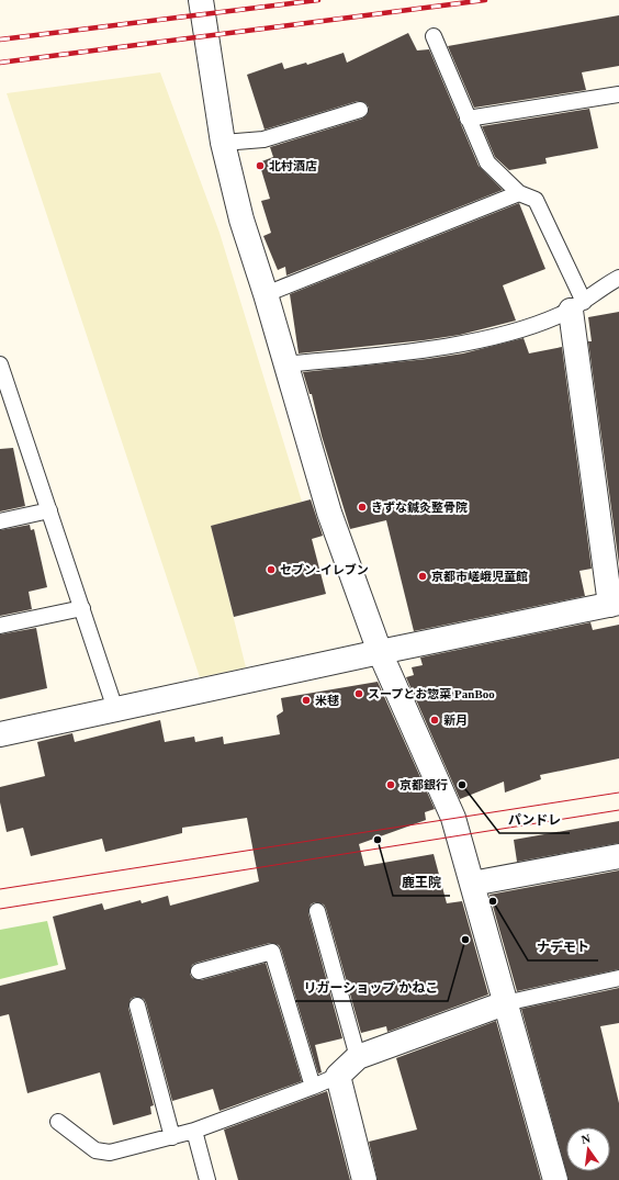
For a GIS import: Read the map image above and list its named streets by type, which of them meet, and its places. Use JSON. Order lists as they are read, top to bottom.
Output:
{
  "places": [
    "北村酒店",
    "きずな鍼灸整骨院",
    "セブン-イレブン",
    "京都市嵯峨児童館",
    "スープとお惣菜 PanBoo",
    "米毬",
    "新月",
    "京都銀行",
    "パンドレ",
    "鹿王院",
    "ナデモト",
    "リガーショップ かねこ"
  ],
  "north": "top"
}
